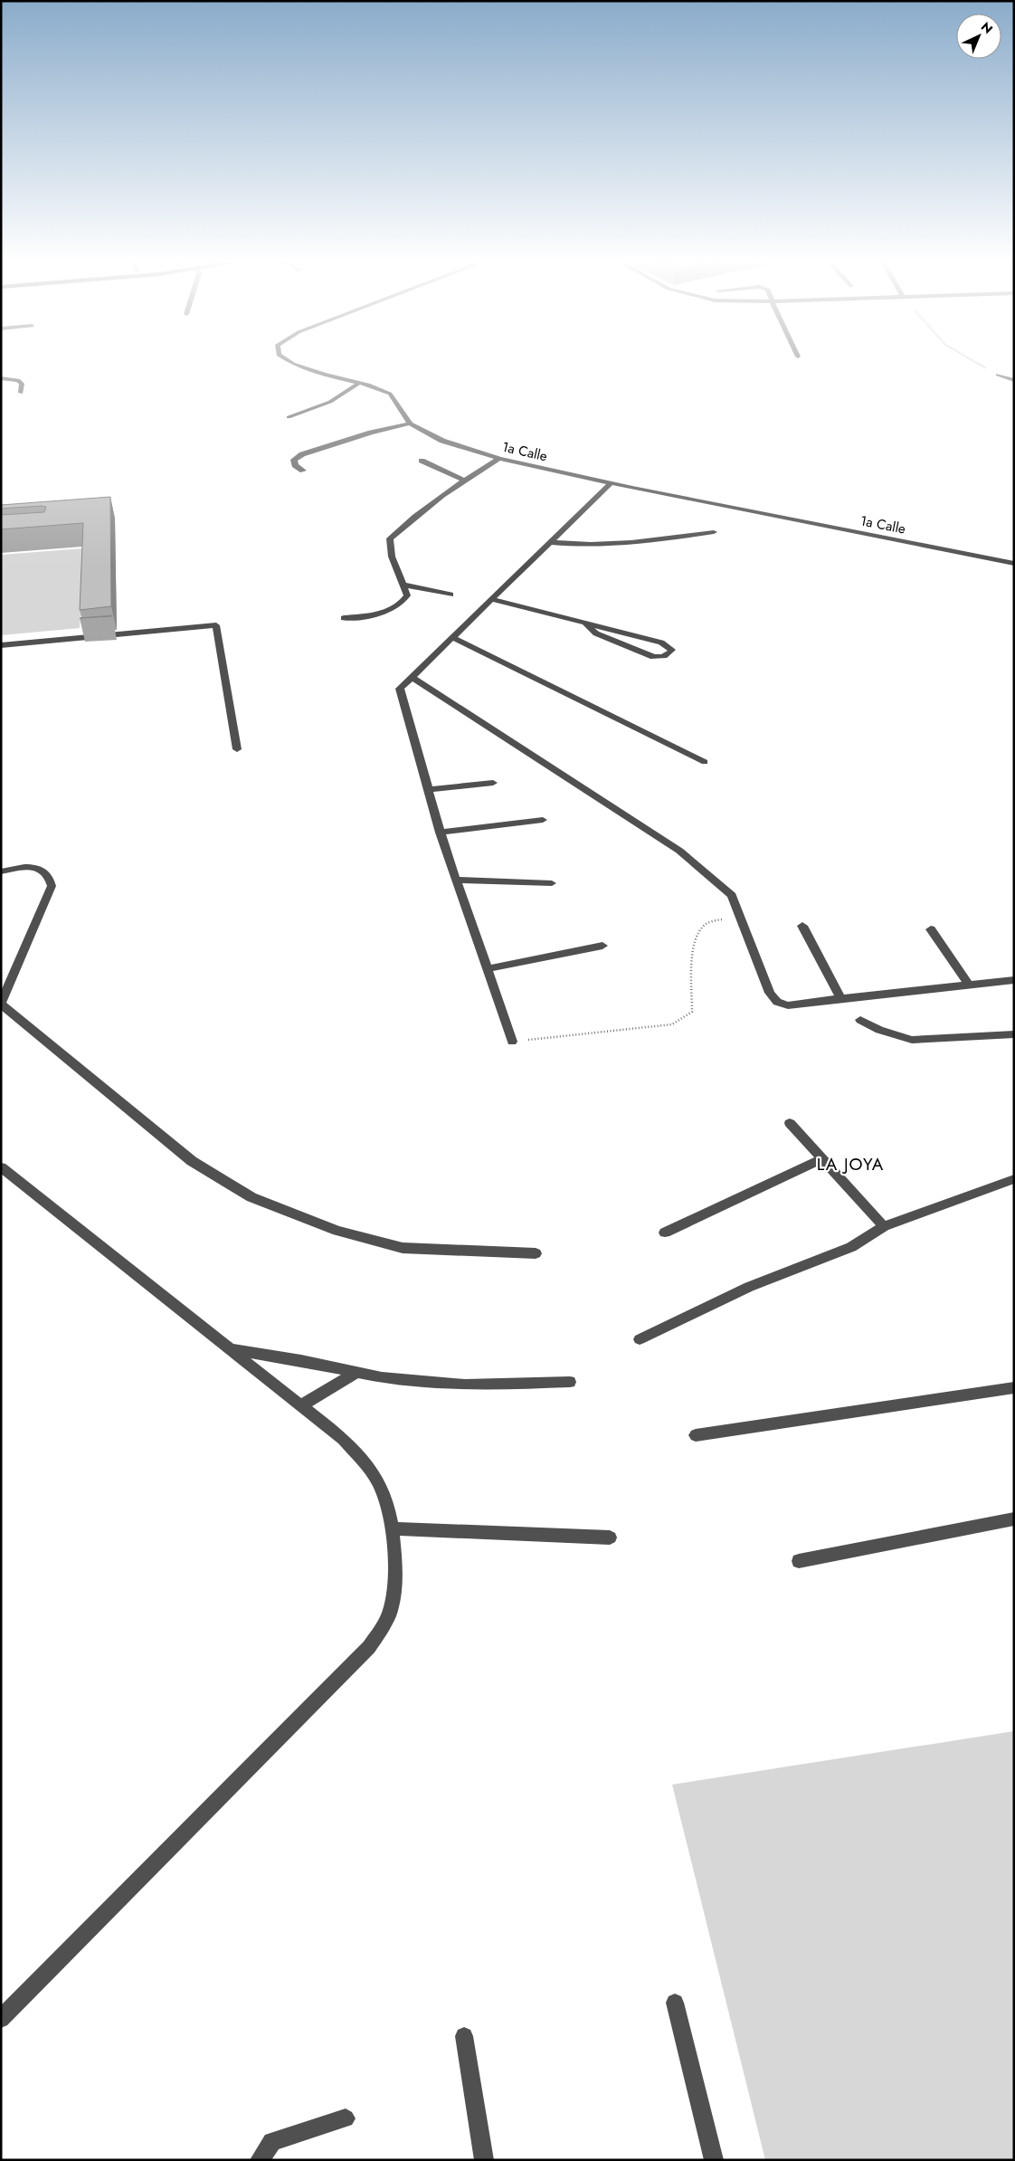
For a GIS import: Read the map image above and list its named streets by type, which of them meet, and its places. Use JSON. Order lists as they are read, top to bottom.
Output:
{
  "streets": {
    "street": ["1a Calle"]
  },
  "districts": ["LA JOYA"],
  "north": "top right"
}
